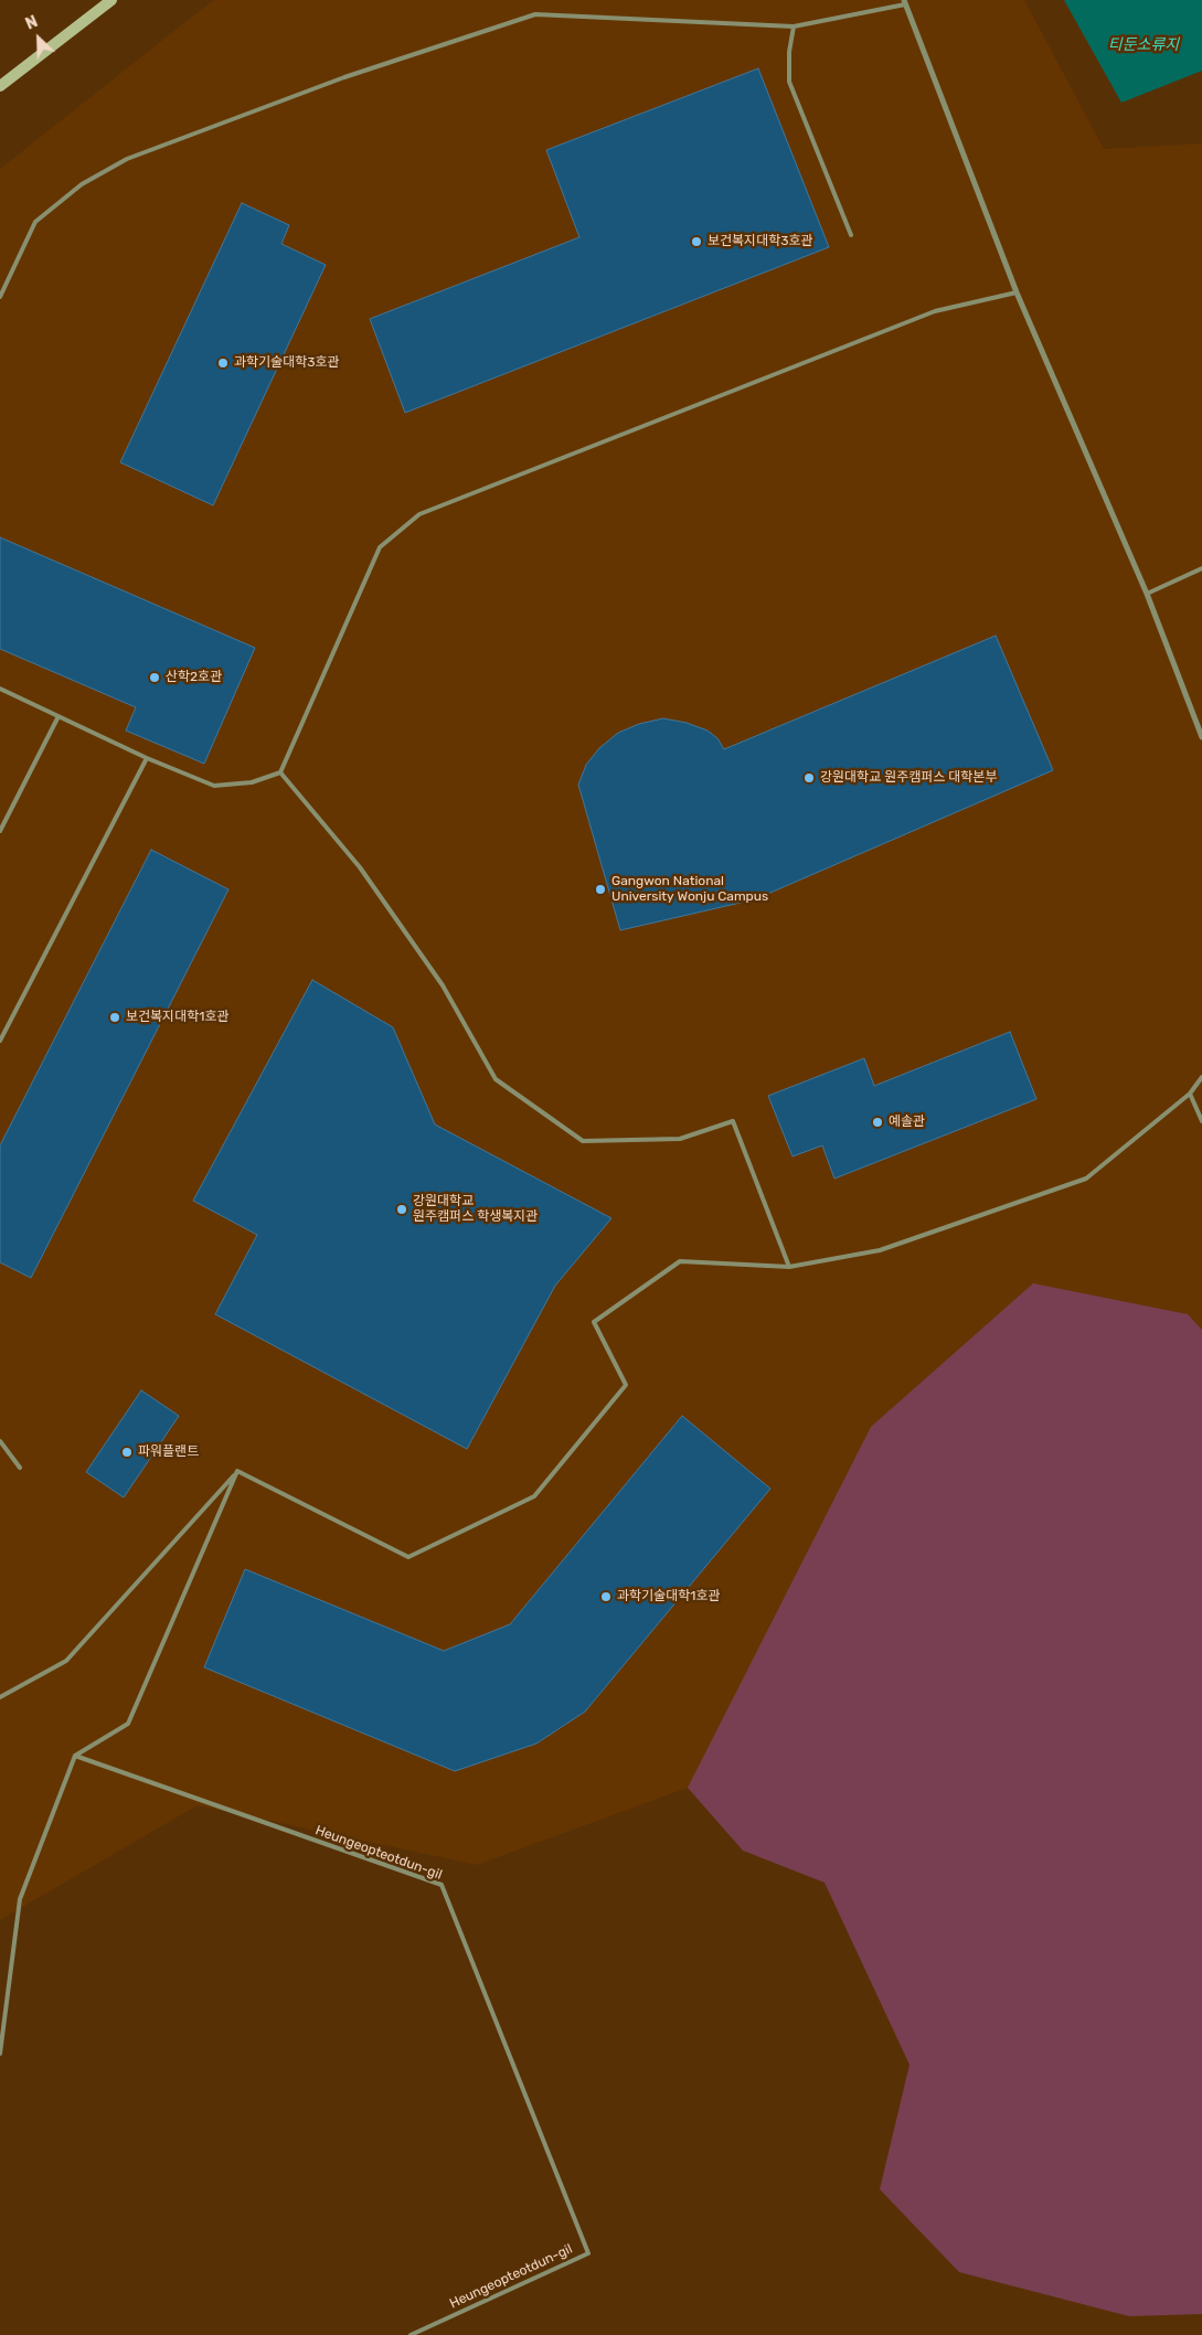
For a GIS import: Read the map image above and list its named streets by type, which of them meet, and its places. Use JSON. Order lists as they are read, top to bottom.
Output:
{
  "streets": {
    "lane": ["Heungeopteotdun-gil"]
  },
  "water": ["티둔소류지"],
  "places": [
    "보건복지대학3호관",
    "과학기술대학3호관",
    "산학2호관",
    "강원대학교 원주캠퍼스 대학본부",
    "Gangwon National University Wonju Campus",
    "보건복지대학1호관",
    "예솔관",
    "강원대학교 원주캠퍼스 학생복지관",
    "파워플랜트",
    "과학기술대학1호관"
  ],
  "north": "top left"
}
